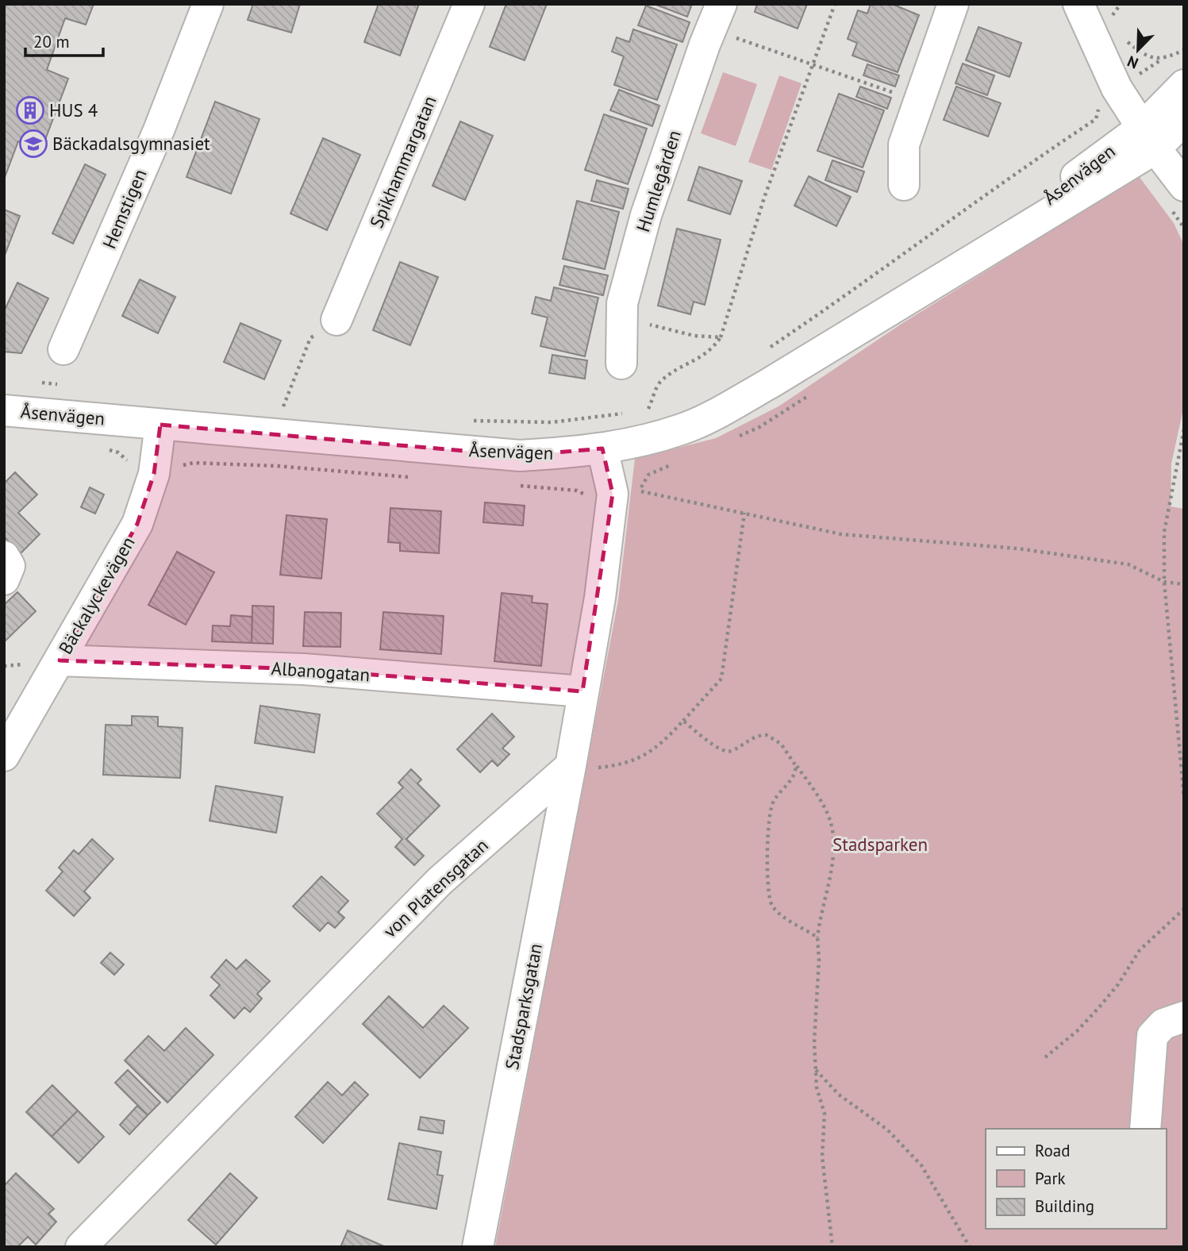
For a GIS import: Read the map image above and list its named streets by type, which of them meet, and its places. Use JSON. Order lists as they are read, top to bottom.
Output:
{
  "streets": {
    "street": [
      "Spikhammargatan",
      "Åsenvägen",
      "Humlegården",
      "Hemstigen",
      "Bäckalyckevägen",
      "Albanogatan",
      "von Platensgatan",
      "Stadsparksgatan"
    ]
  },
  "crossings": [
    ["Åsenvägen", "Bäckalyckevägen"],
    ["Bäckalyckevägen", "Albanogatan"],
    ["von Platensgatan", "Stadsparksgatan"]
  ],
  "parks": ["Stadsparken"],
  "places": {
    "building": ["HUS 4"],
    "school or university": ["Bäckadalsgymnasiet"]
  },
  "legend": ["Road", "Park", "Building"],
  "scale_bar": "20 m",
  "north": "bottom left"
}
